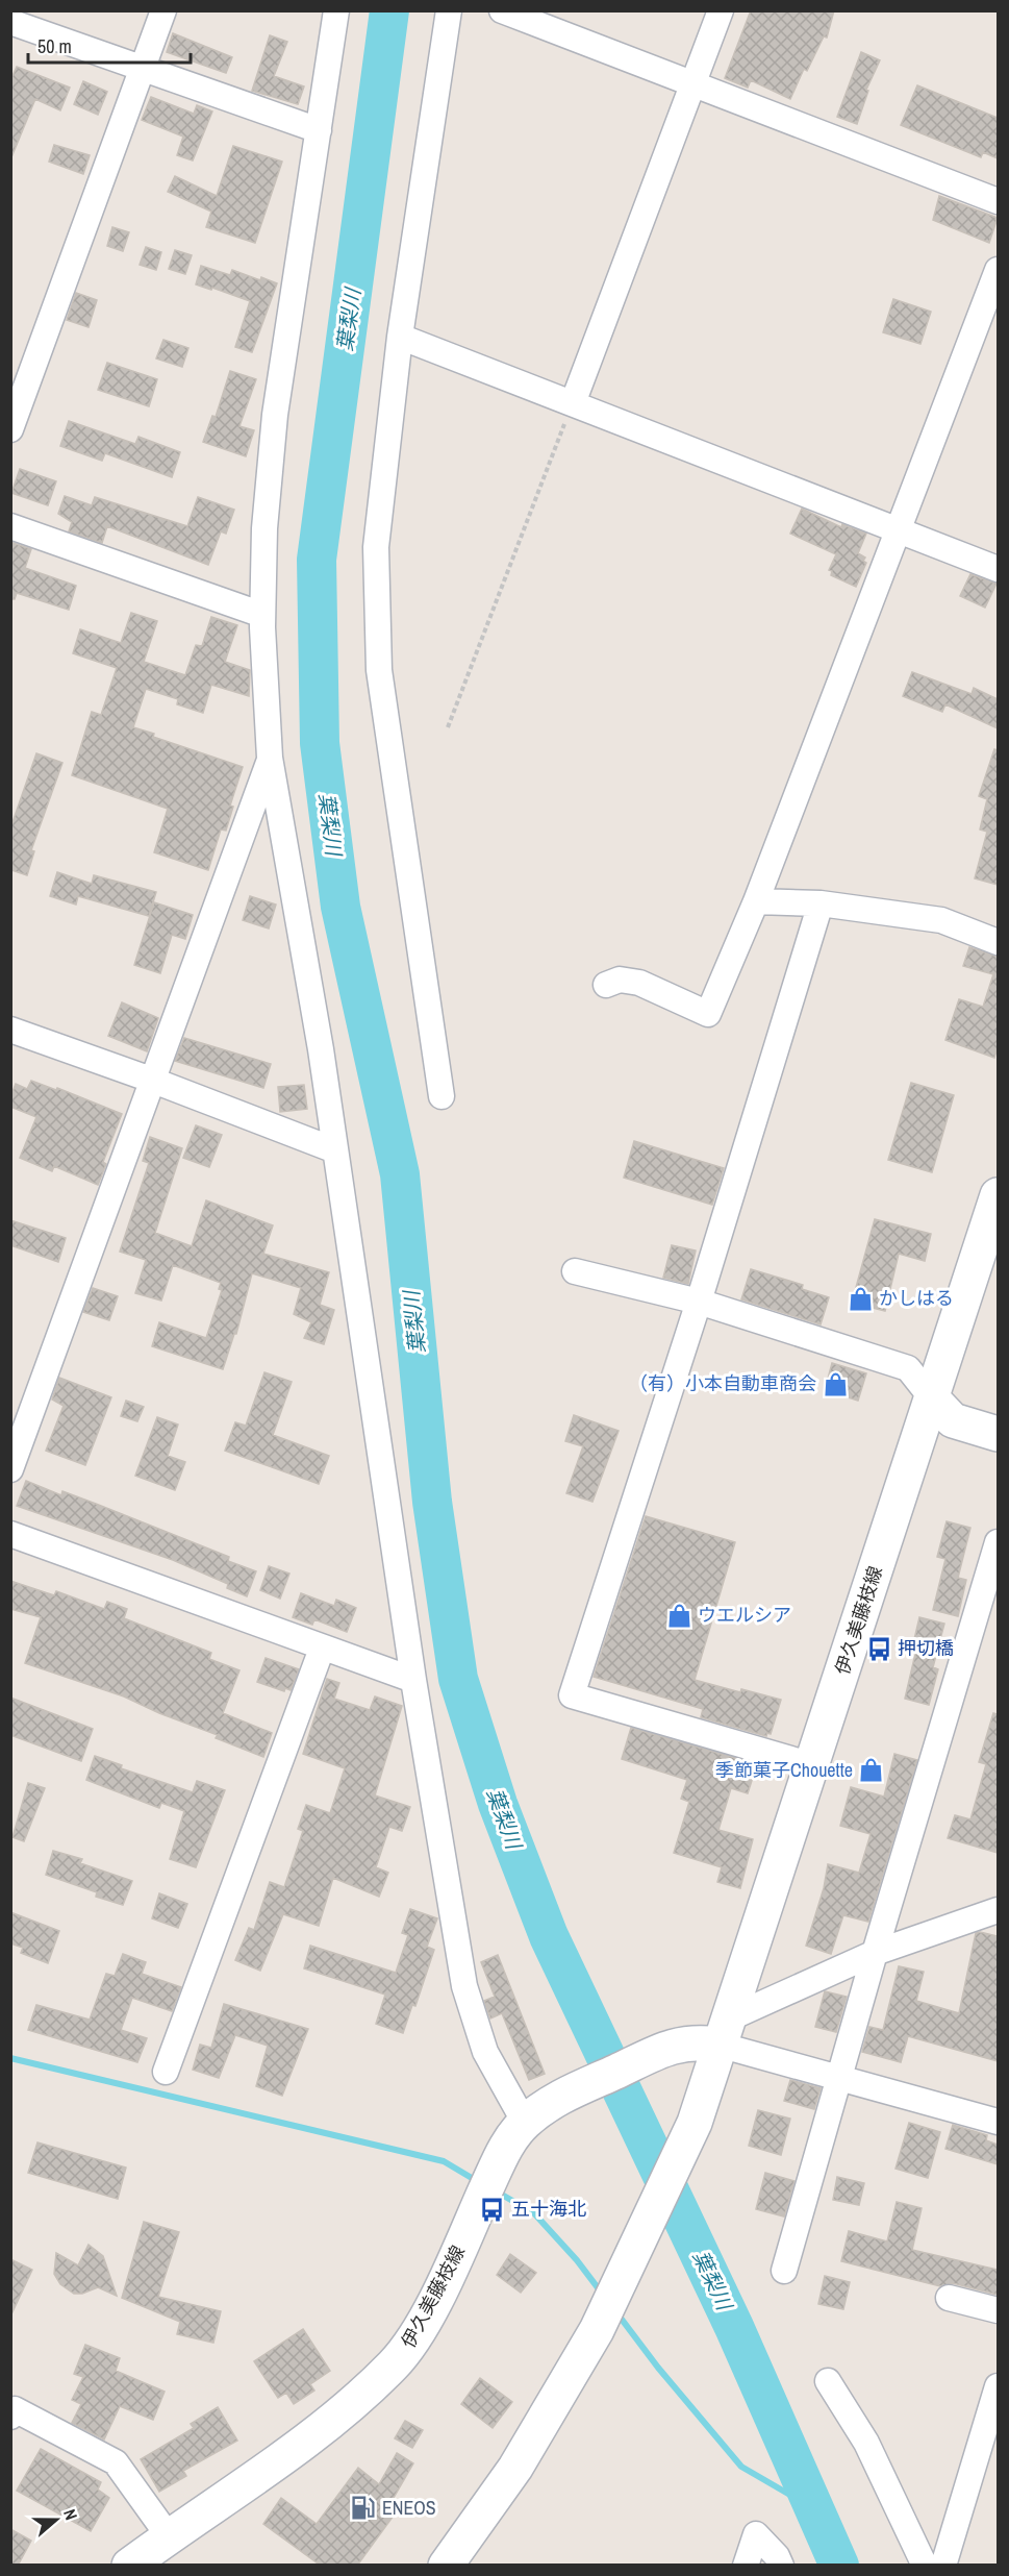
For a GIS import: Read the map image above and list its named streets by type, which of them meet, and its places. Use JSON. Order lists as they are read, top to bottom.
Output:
{
  "streets": {
    "main road": ["伊久美藤枝線"]
  },
  "water": ["葉梨川"],
  "places": {
    "shop": [
      "かしはる",
      "（有）小本自動車商会",
      "ウエルシア",
      "季節菓子Chouette"
    ],
    "bus stop": ["押切橋", "五十海北"],
    "fuel station": ["ENEOS"]
  },
  "scale_bar": "50 m",
  "north": "right"
}
